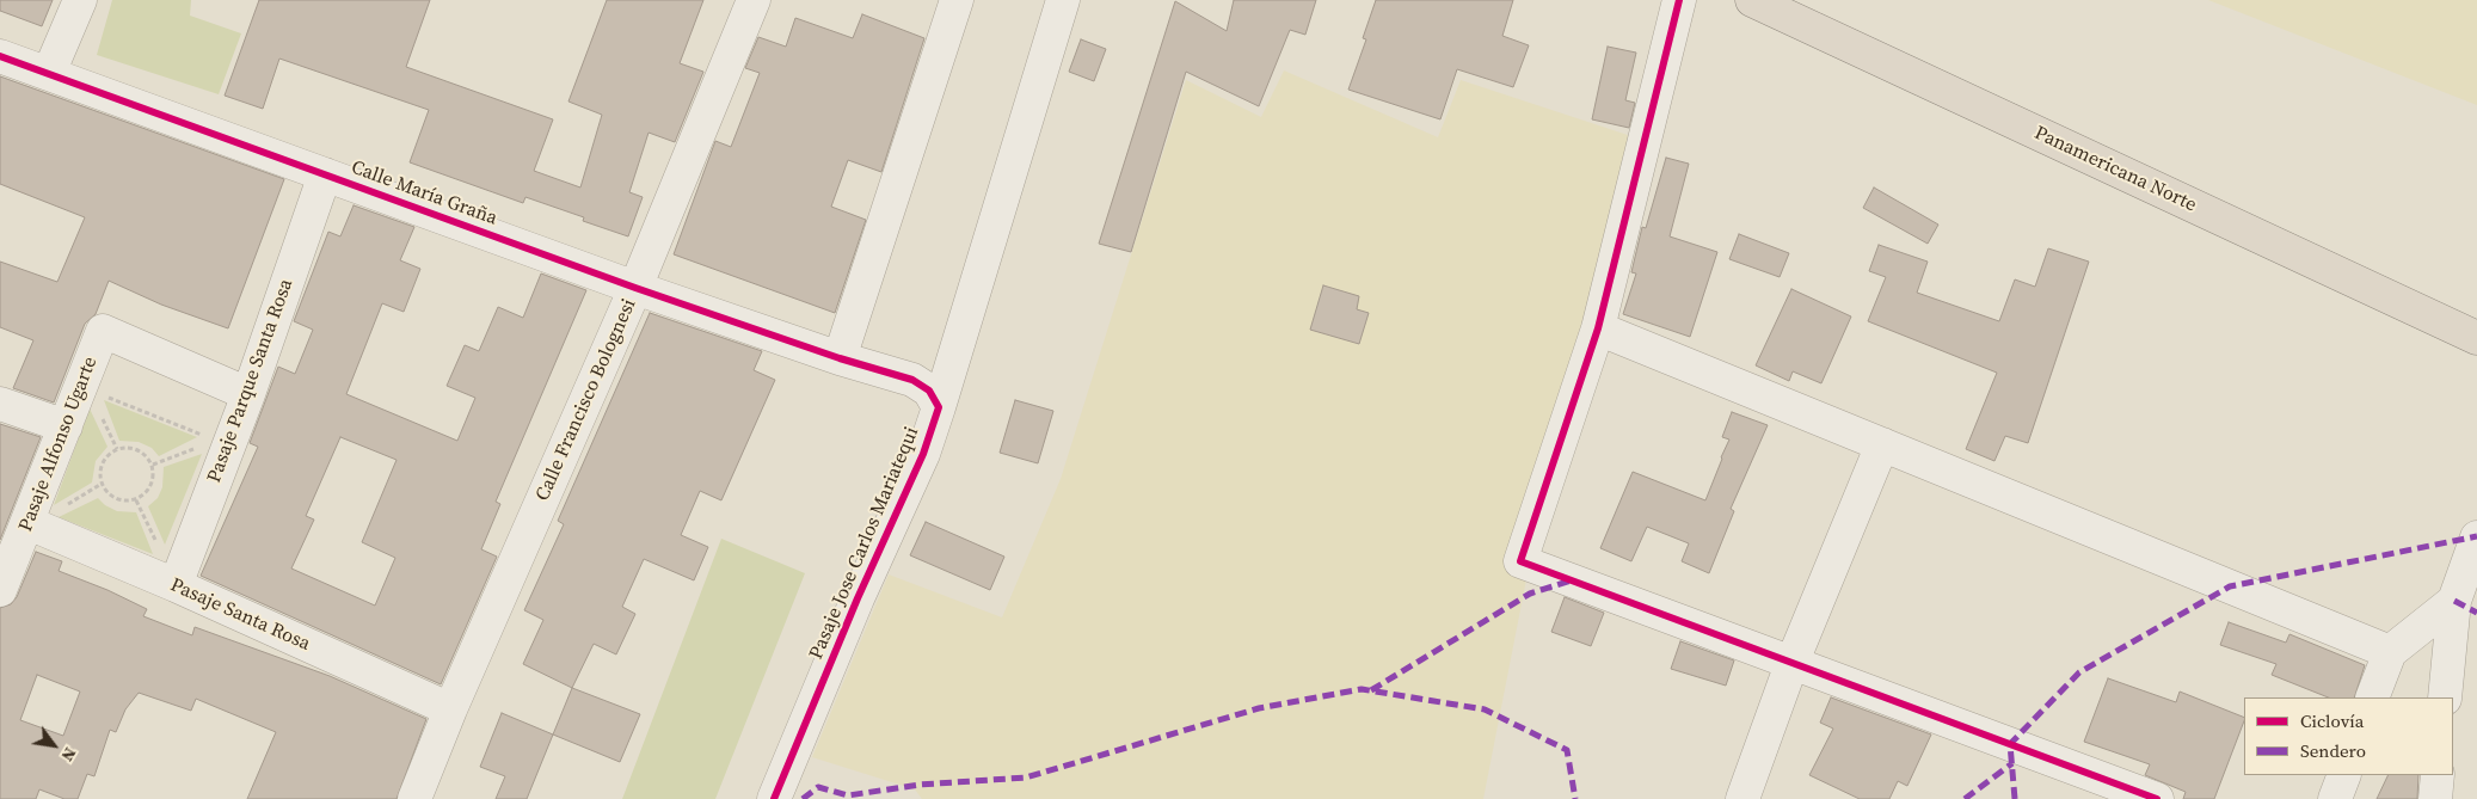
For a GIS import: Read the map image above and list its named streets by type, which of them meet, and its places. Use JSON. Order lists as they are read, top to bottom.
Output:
{
  "streets": {
    "highway": ["Panamericana Norte"],
    "street": [
      "Calle María Graña",
      "Pasaje Parque Santa Rosa",
      "Calle Francisco Bolognesi",
      "Pasaje Alfonso Ugarte",
      "Pasaje Jose Carlos Mariatequi",
      "Pasaje Santa Rosa"
    ]
  },
  "crossings": [
    ["Calle María Graña", "Pasaje Parque Santa Rosa"],
    ["Calle María Graña", "Calle Francisco Bolognesi"],
    ["Calle María Graña", "Pasaje Jose Carlos Mariatequi"],
    ["Pasaje Parque Santa Rosa", "Pasaje Alfonso Ugarte"],
    ["Pasaje Parque Santa Rosa", "Pasaje Santa Rosa"],
    ["Calle Francisco Bolognesi", "Pasaje Santa Rosa"],
    ["Pasaje Alfonso Ugarte", "Pasaje Santa Rosa"]
  ],
  "legend": ["Ciclovía", "Sendero"],
  "north": "bottom right"
}
